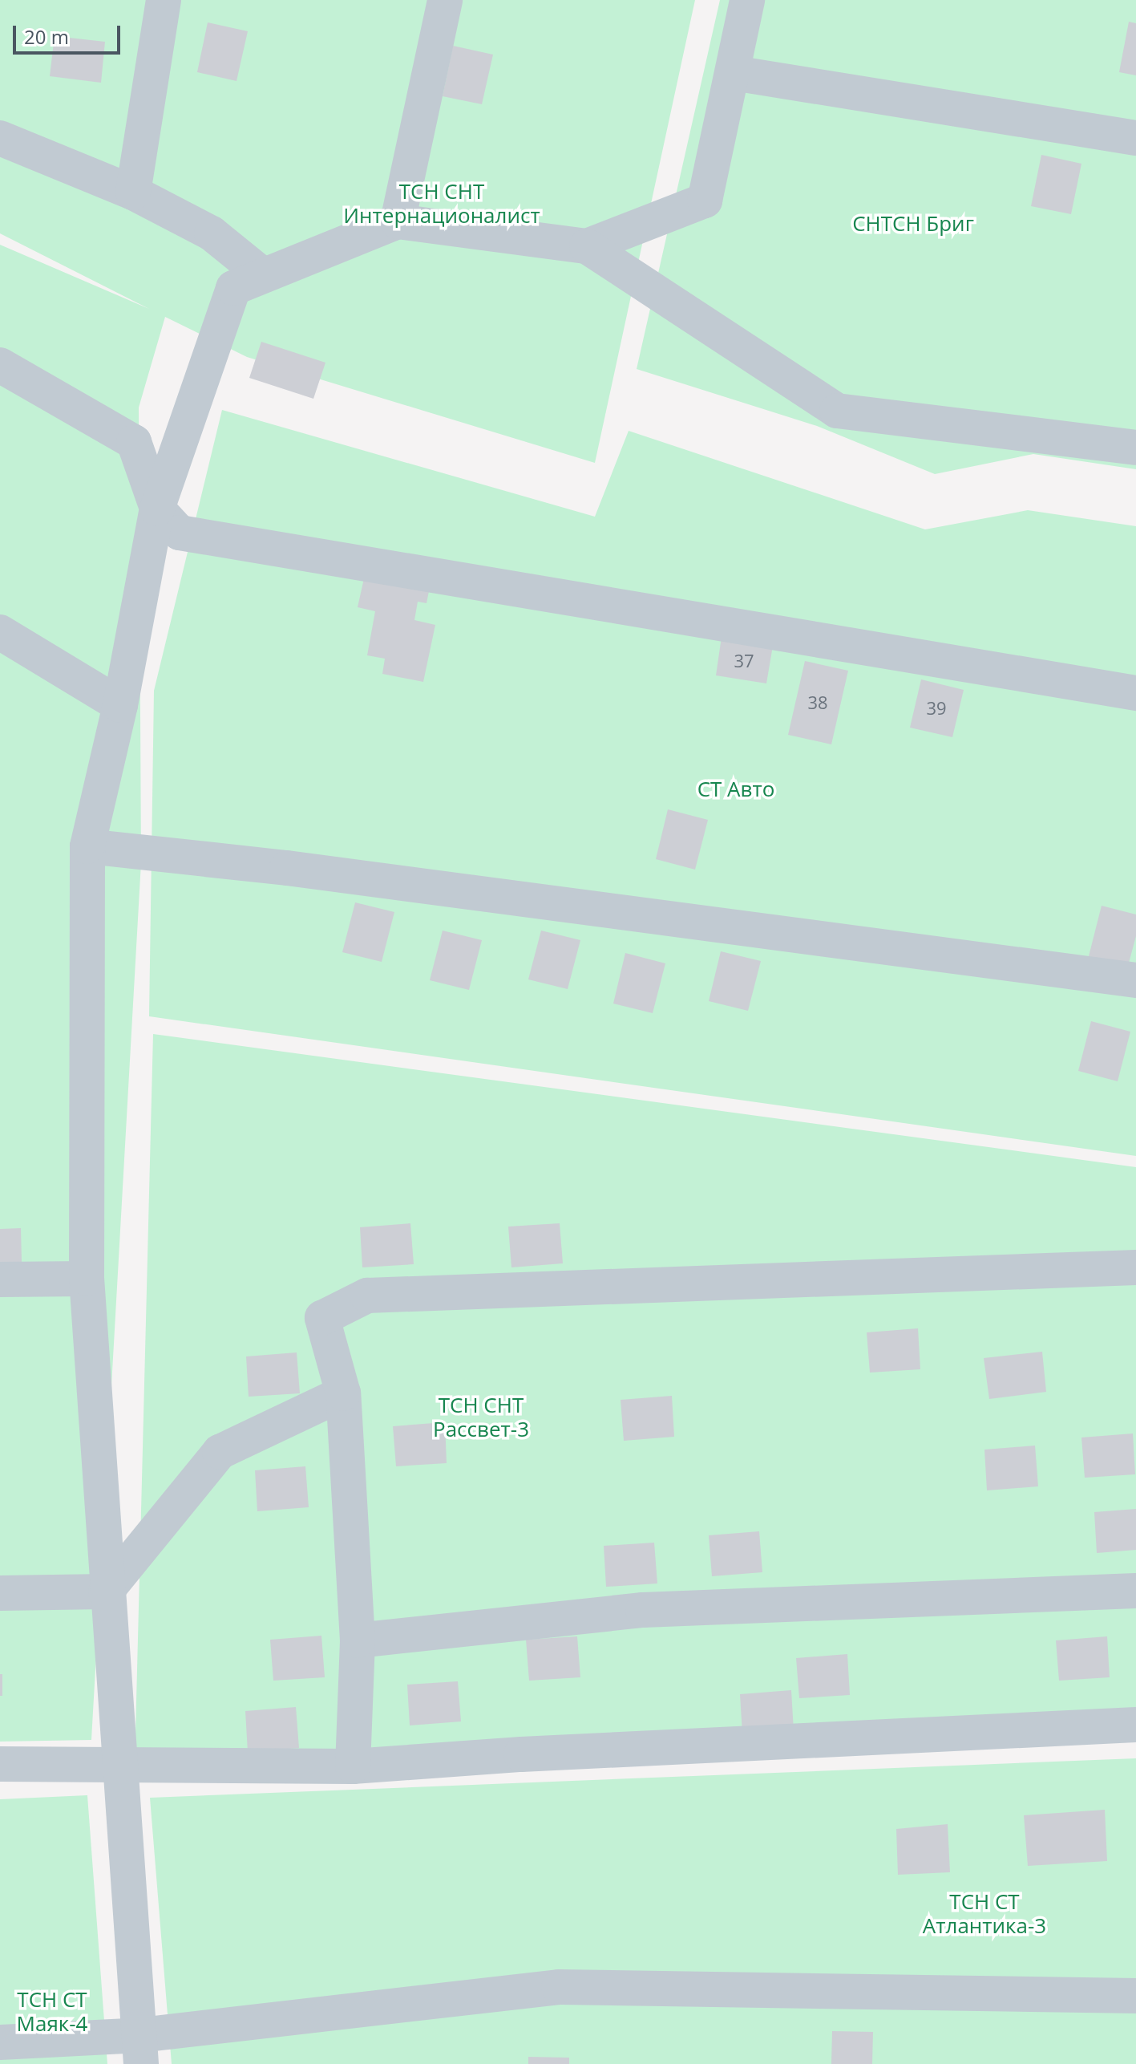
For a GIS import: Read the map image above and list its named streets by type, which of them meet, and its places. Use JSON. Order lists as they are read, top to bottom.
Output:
{
  "parks": [
    "ТСН СНТ Интернационалист",
    "СНТСН Бриг",
    "СТ Авто",
    "ТСН СНТ Рассвет-3",
    "ТСН СТ Атлантика-3",
    "ТСН СТ Маяк-4"
  ],
  "house_numbers": ["37", "38", "39"],
  "scale_bar": "20 m"
}
